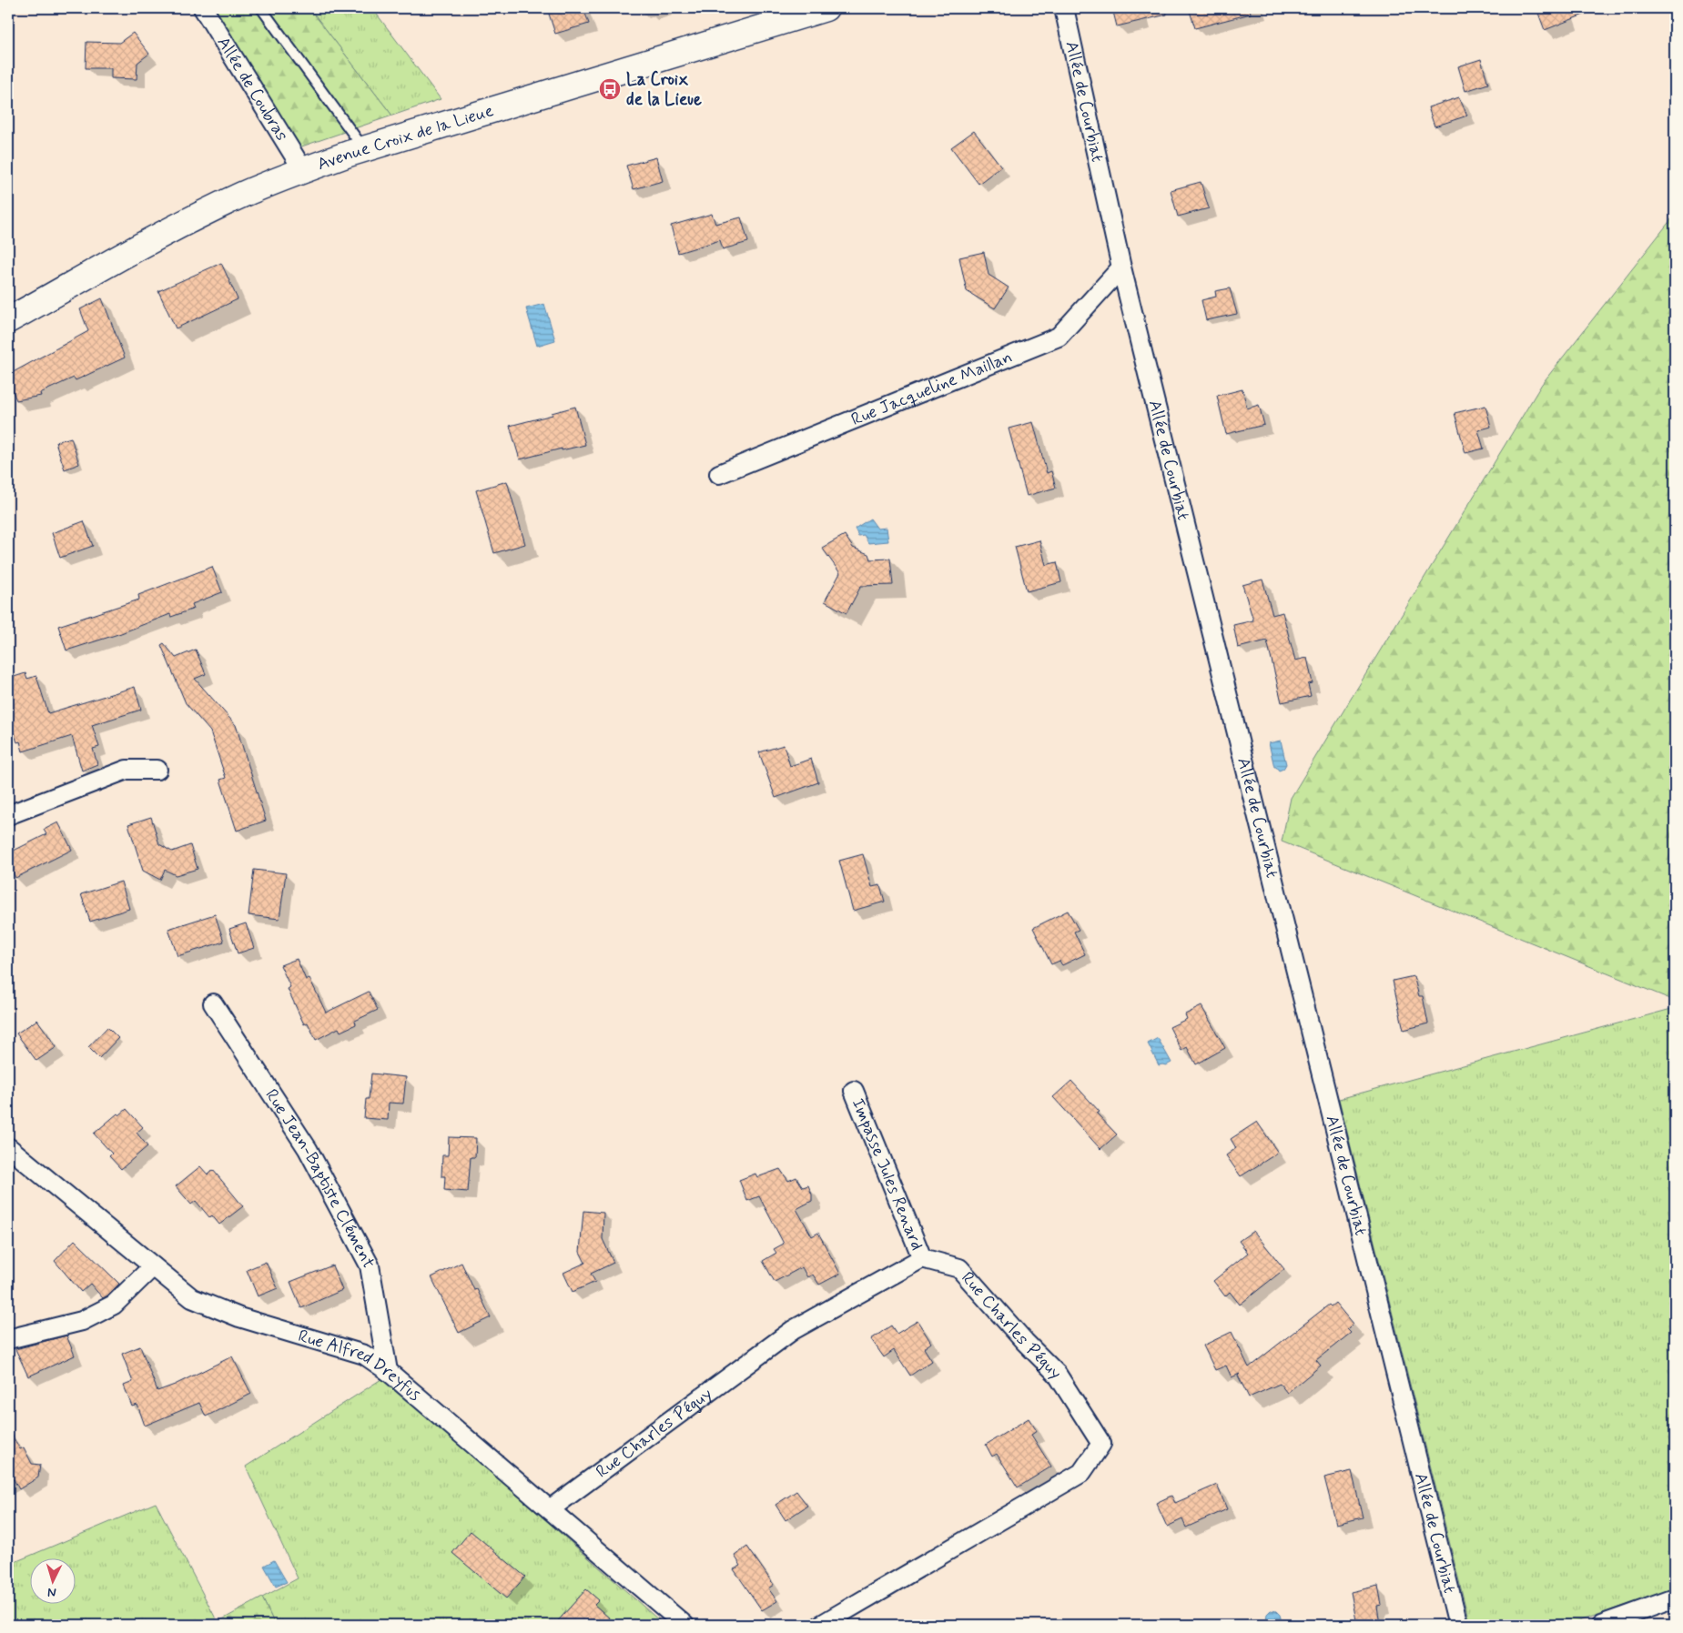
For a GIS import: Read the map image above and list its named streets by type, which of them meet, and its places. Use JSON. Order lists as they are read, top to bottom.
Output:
{
  "streets": {
    "main road": ["Avenue Croix de la Lieue"],
    "street": [
      "Allée de Coubras",
      "Allée de Courbiat",
      "Rue Jacqueline Maillan",
      "Impasse Jules Renard",
      "Rue Jean-Baptiste Clément",
      "Rue Charles Péguy",
      "Rue Alfred Dreyfus"
    ]
  },
  "crossings": [
    ["Allée de Coubras", "Avenue Croix de la Lieue"],
    ["Allée de Courbiat", "Rue Jacqueline Maillan"],
    ["Impasse Jules Renard", "Rue Charles Péguy"],
    ["Rue Jean-Baptiste Clément", "Rue Alfred Dreyfus"],
    ["Rue Charles Péguy", "Rue Alfred Dreyfus"]
  ],
  "places": {
    "bus stop": ["La Croix de la Lieue"]
  },
  "north": "bottom"
}
